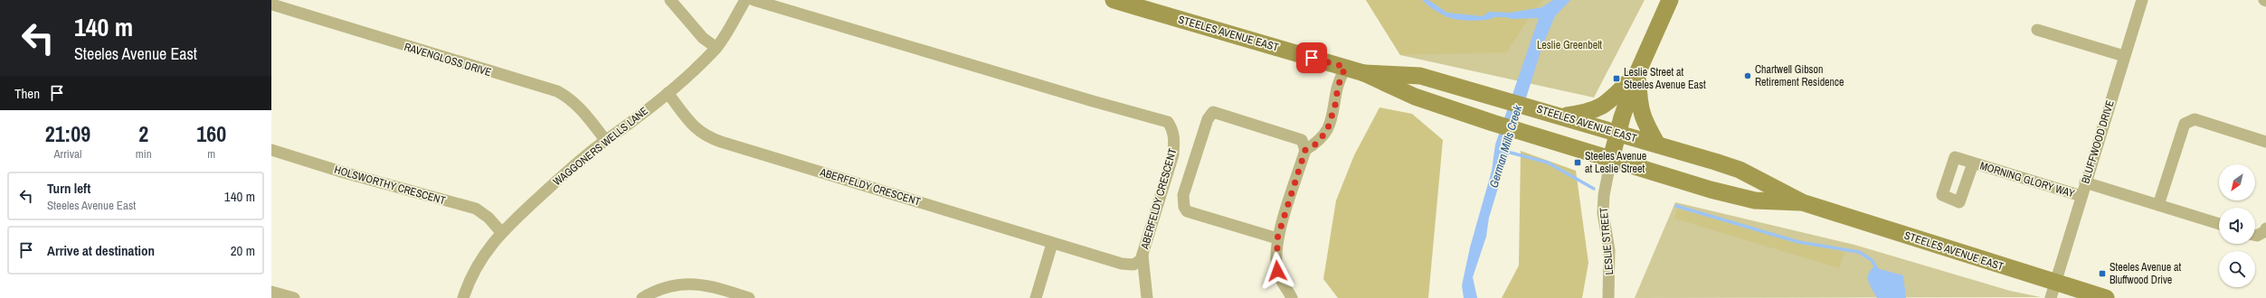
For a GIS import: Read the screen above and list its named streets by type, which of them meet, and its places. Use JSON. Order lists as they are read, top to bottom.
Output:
{
  "streets": {
    "main road": ["STEELES AVENUE EAST", "LESLIE STREET"],
    "street": [
      "RAVENGLOSS DRIVE",
      "BLUFFWOOD DRIVE",
      "WAGGONERS WELLS LANE",
      "MORNING GLORY WAY",
      "HOLSWORTHY CRESCENT",
      "ABERFELDY CRESCENT"
    ]
  },
  "crossings": [
    ["STEELES AVENUE EAST", "BLUFFWOOD DRIVE"],
    ["STEELES AVENUE EAST", "LESLIE STREET"],
    ["RAVENGLOSS DRIVE", "WAGGONERS WELLS LANE"],
    ["BLUFFWOOD DRIVE", "MORNING GLORY WAY"],
    ["WAGGONERS WELLS LANE", "HOLSWORTHY CRESCENT"],
    ["WAGGONERS WELLS LANE", "ABERFELDY CRESCENT"]
  ],
  "water": ["German Mills Creek"],
  "parks": ["Leslie Greenbelt"],
  "places": {
    "other": ["Chartwell Gibson Retirement Residence"],
    "transit": ["Leslie Street at Steeles Avenue East", "Steeles Avenue at Leslie Street", "Steeles Avenue at Bluffwood Drive"]
  },
  "north": "bottom left",
  "page": {
    "turn": ["140 m", "Steeles Avenue East"],
    "then": "Then",
    "eta": [
      "21:09",
      "Arrival",
      "2",
      "min",
      "160",
      "m"
    ],
    "list": [
      {
        "name": "Turn left",
        "note": "Steeles Avenue East",
        "value": "140 m"
      },
      {
        "name": "Arrive at destination",
        "value": "20 m"
      }
    ]
  }
}
